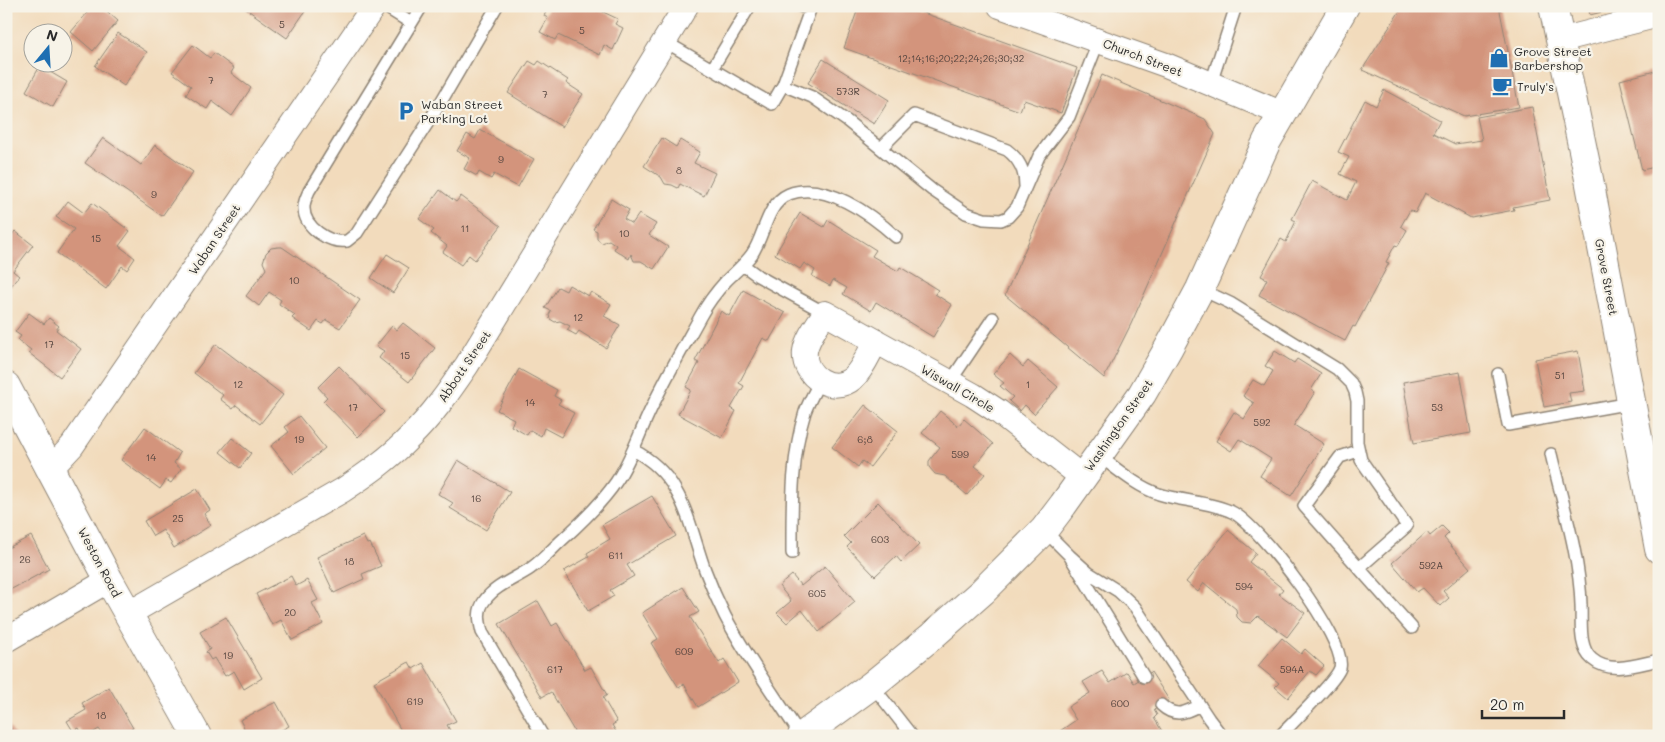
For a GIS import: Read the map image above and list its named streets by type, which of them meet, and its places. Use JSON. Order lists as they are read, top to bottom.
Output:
{
  "streets": {
    "main road": ["Grove Street", "Washington Street", "Weston Road"],
    "street": [
      "Church Street",
      "Waban Street",
      "Abbott Street",
      "Wiswall Circle"
    ]
  },
  "crossings": [
    ["Church Street", "Washington Street"],
    ["Waban Street", "Weston Road"],
    ["Abbott Street", "Weston Road"],
    ["Wiswall Circle", "Washington Street"]
  ],
  "places": {
    "shop": ["Grove Street Barbershop"],
    "cafe": ["Truly's"],
    "parking": ["Waban Street Parking Lot"]
  },
  "house_numbers": [
    "5",
    "5",
    "12;14;16;20;22;24;26;30;32",
    "7",
    "573R",
    "7",
    "9",
    "8",
    "9",
    "11",
    "10",
    "15",
    "10",
    "12",
    "17",
    "15",
    "51",
    "12",
    "1",
    "14",
    "17",
    "53",
    "592",
    "19",
    "6;8",
    "599",
    "14",
    "16",
    "25",
    "603",
    "611",
    "26",
    "18",
    "592A",
    "594",
    "605",
    "20",
    "609",
    "19",
    "617",
    "594A",
    "619",
    "600",
    "18"
  ],
  "scale_bar": "20 m",
  "north": "top"
}
